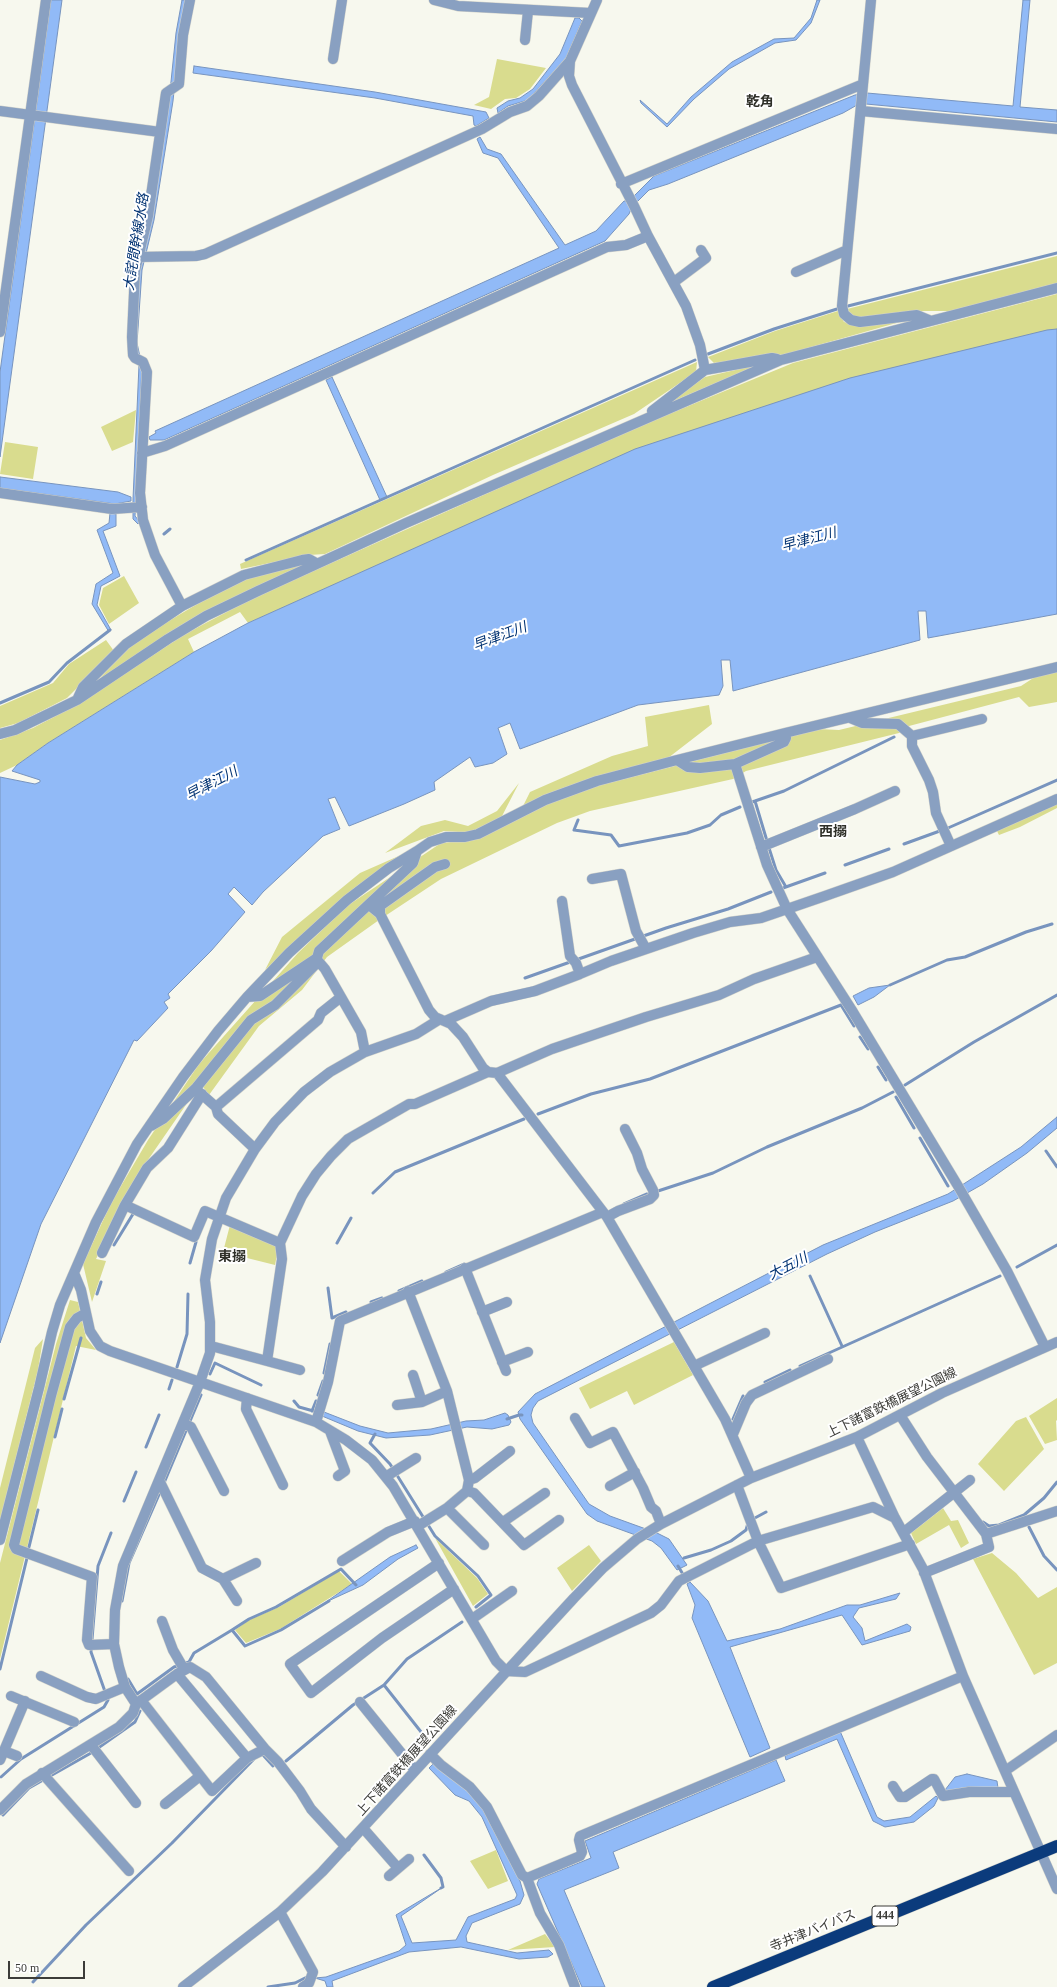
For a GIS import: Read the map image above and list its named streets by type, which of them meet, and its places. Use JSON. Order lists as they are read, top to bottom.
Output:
{
  "streets": {
    "highway": ["444", "寺井津バイパス"],
    "street": ["上下諸富鉄橋展望公園線"]
  },
  "districts": ["乾角", "西搦", "東搦"],
  "water": ["大詫間幹線水路", "早津江川", "大五川"],
  "scale_bar": "50 m"
}
